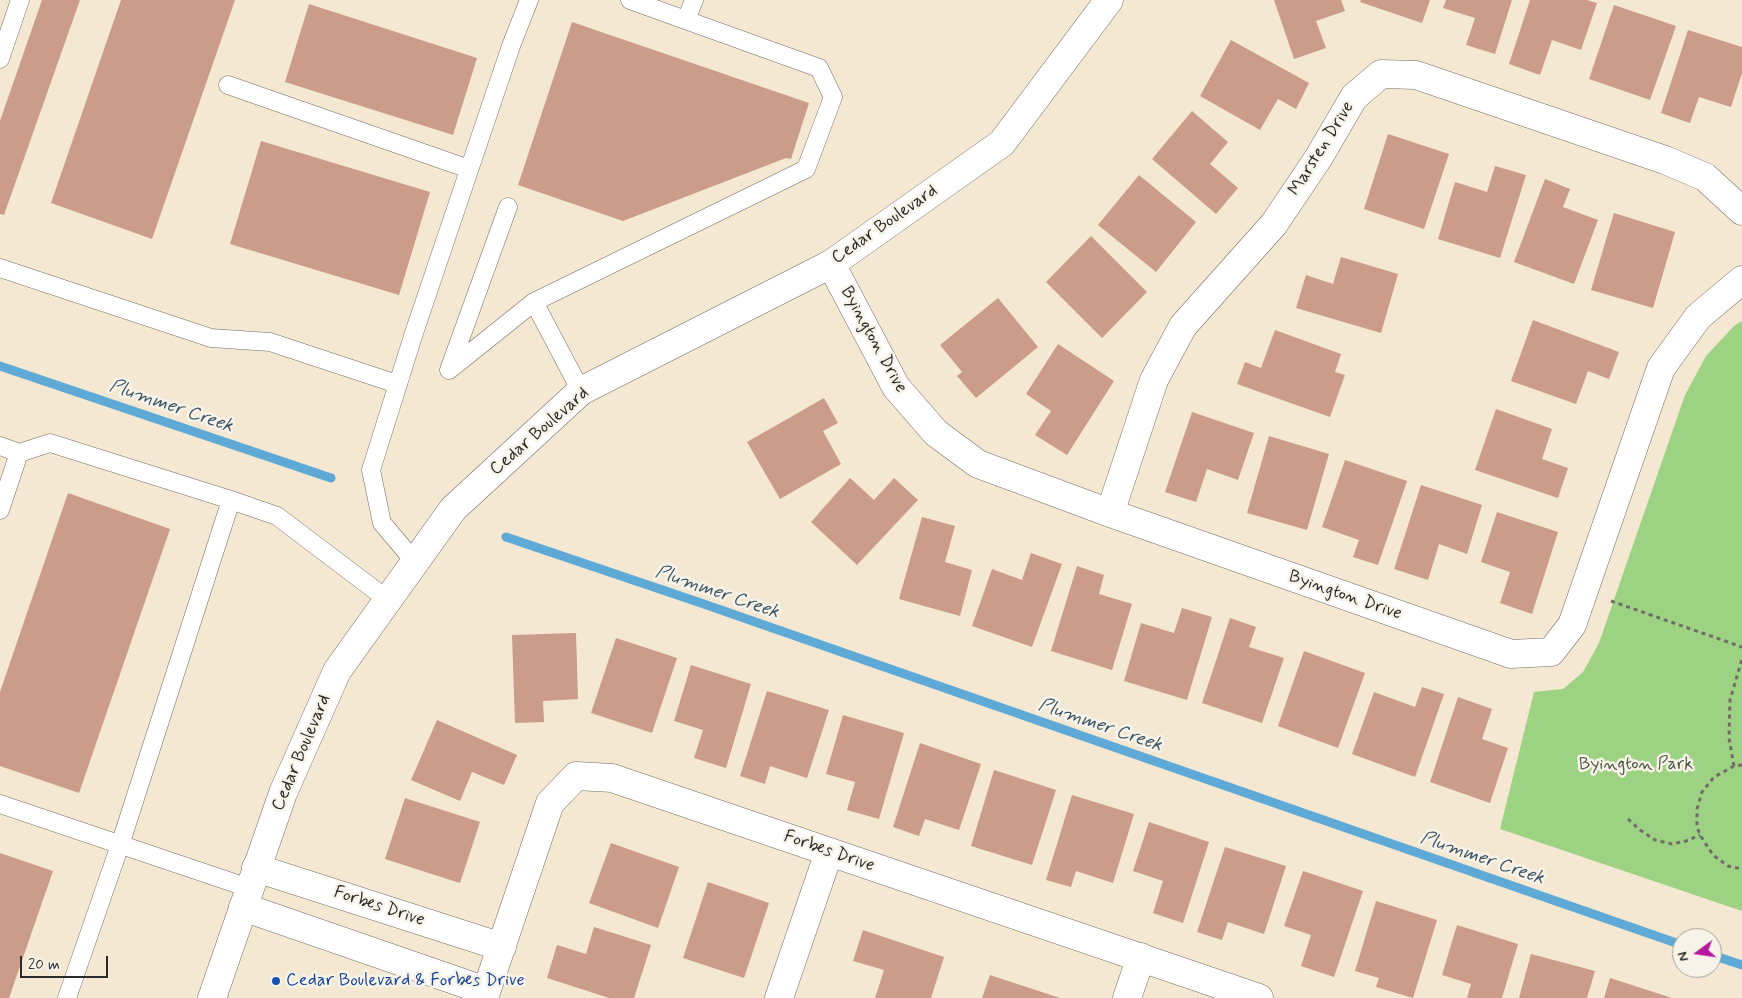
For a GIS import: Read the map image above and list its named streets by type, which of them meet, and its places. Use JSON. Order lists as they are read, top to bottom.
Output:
{
  "streets": {
    "street": [
      "Marsten Drive",
      "Cedar Boulevard",
      "Byington Drive",
      "Forbes Drive"
    ]
  },
  "crossings": [
    ["Marsten Drive", "Byington Drive"],
    ["Cedar Boulevard", "Byington Drive"],
    ["Cedar Boulevard", "Forbes Drive"]
  ],
  "water": ["Plummer Creek"],
  "parks": ["Byington Park"],
  "places": ["Cedar Boulevard & Forbes Drive"],
  "scale_bar": "20 m",
  "north": "left"
}
